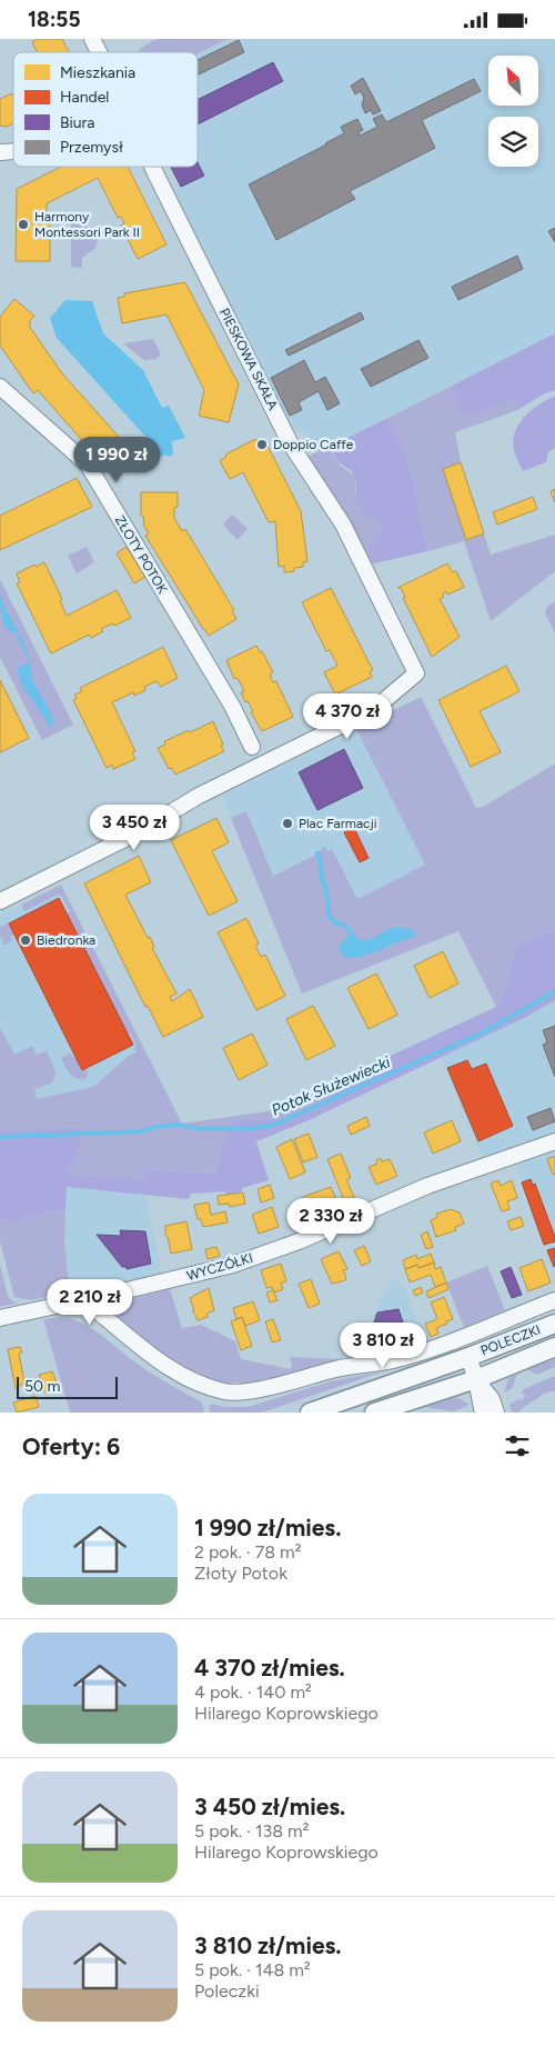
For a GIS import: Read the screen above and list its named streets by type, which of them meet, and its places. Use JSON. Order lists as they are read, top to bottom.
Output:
{
  "streets": {
    "main road": ["POLECZKI"],
    "street": ["PIESKOWA SKAŁA", "ZŁOTY POTOK", "WYCZÓŁKI"]
  },
  "crossings": [
    ["WYCZÓŁKI", "POLECZKI"]
  ],
  "water": ["Potok Służewiecki"],
  "places": [
    "Harmony Montessori Park II",
    "Doppio Caffe",
    "Plac Farmacji",
    "Biedronka"
  ],
  "legend": [
    "Mieszkania",
    "Handel",
    "Biura",
    "Przemysł"
  ],
  "scale_bar": "50 m",
  "north": "top left",
  "page": {
    "status": "18:55",
    "price": [
      "1 990 zł",
      "4 370 zł",
      "3 450 zł",
      "2 330 zł",
      "2 210 zł",
      "3 810 zł"
    ],
    "scale": "50 m",
    "heading": "Oferty: 6",
    "list": [
      {
        "name": "1 990 zł/mies.",
        "note": "2 pok. · 78 m² · Złoty Potok"
      },
      {
        "name": "4 370 zł/mies.",
        "note": "4 pok. · 140 m² · Hilarego Koprowskiego"
      },
      {
        "name": "3 450 zł/mies.",
        "note": "5 pok. · 138 m² · Hilarego Koprowskiego"
      },
      {
        "name": "3 810 zł/mies.",
        "note": "5 pok. · 148 m² · Poleczki"
      }
    ]
  }
}
